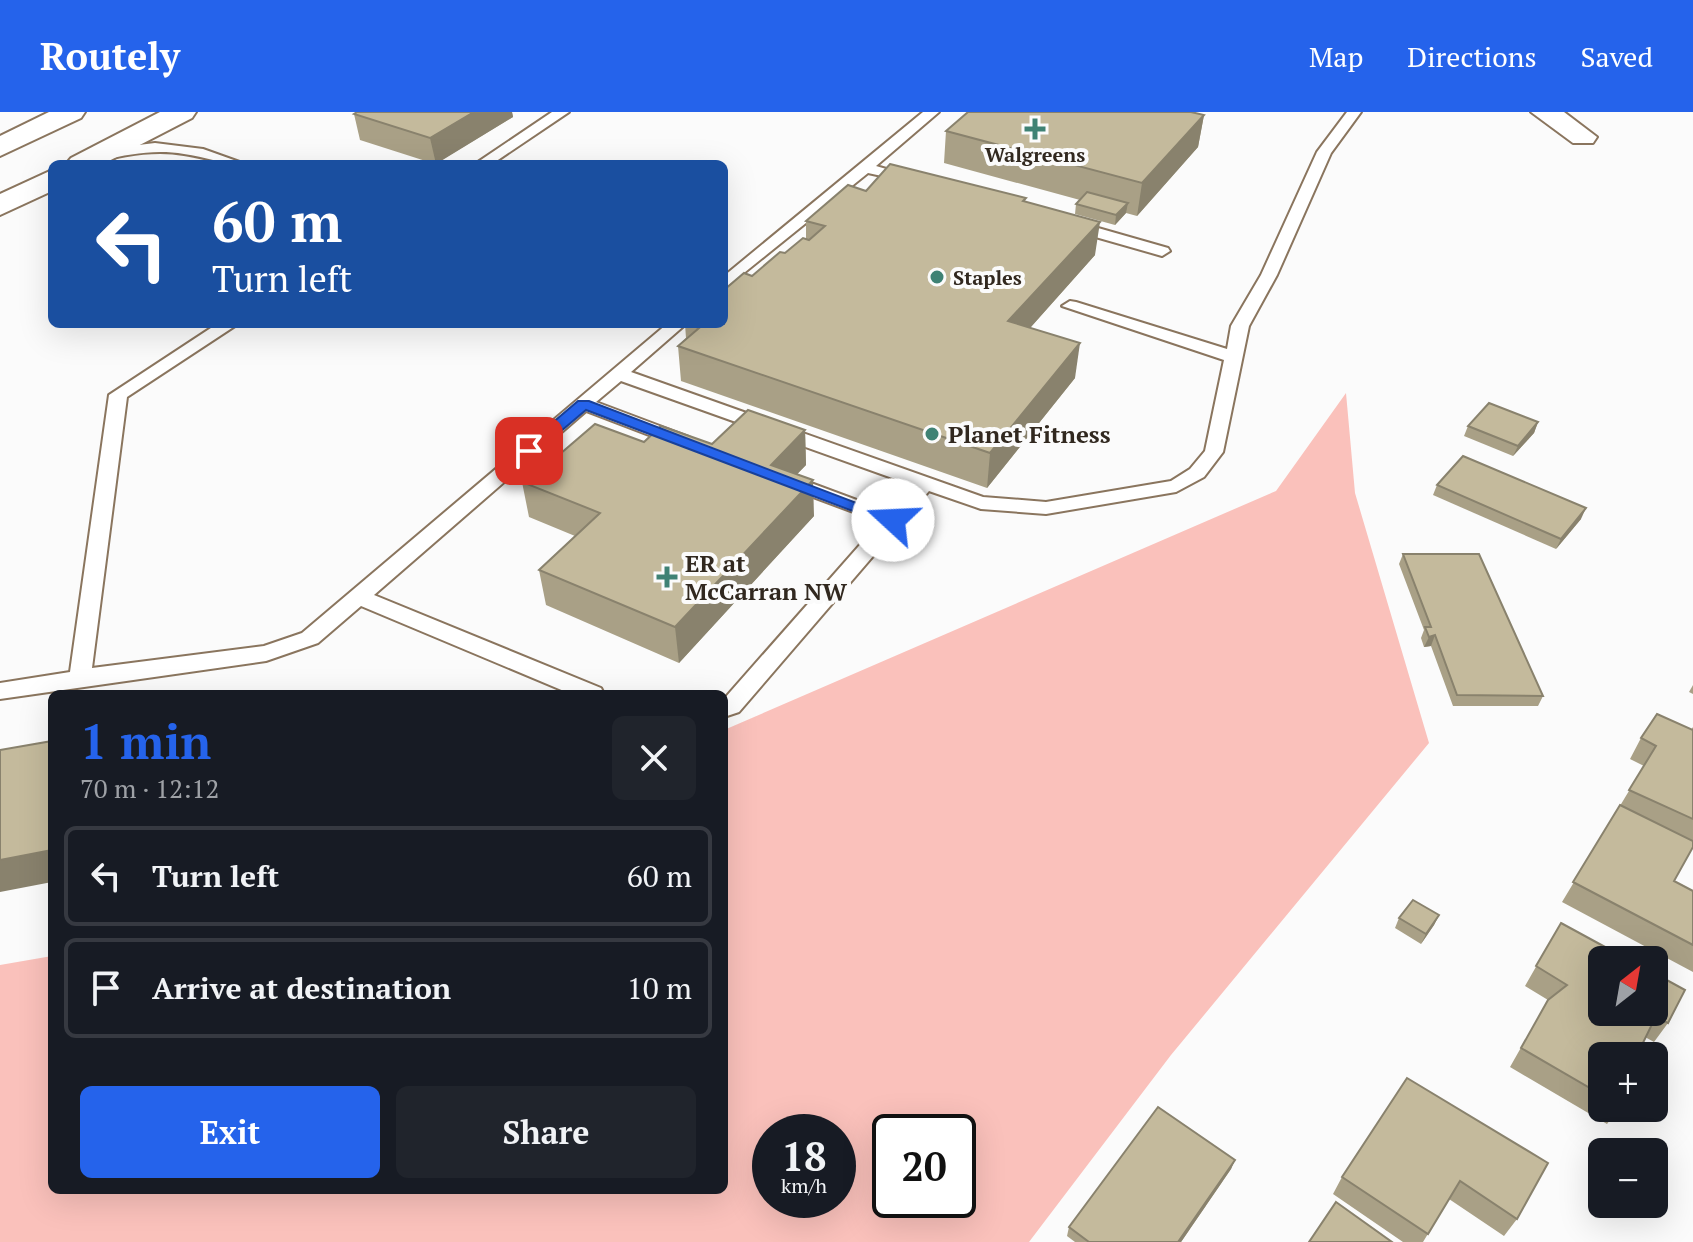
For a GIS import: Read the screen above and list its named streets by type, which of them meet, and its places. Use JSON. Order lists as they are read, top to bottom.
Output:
{
  "places": {
    "health": ["Walgreens", "ER at McCarran NW"],
    "other": ["Staples", "Planet Fitness"]
  },
  "north": "top right",
  "page": {
    "header": "Routely",
    "nav": ["Map", "Directions", "Saved"],
    "turn": ["60 m", "Turn left"],
    "heading": ["1 min", "70 m · 12:12"],
    "list": [
      {
        "name": "Turn left",
        "value": "60 m"
      },
      {
        "name": "Arrive at destination",
        "value": "10 m"
      }
    ],
    "map_buttons": ["+", "−"],
    "buttons": ["Exit", "Share"],
    "speed": "18 km/h",
    "limit": "20"
  }
}
